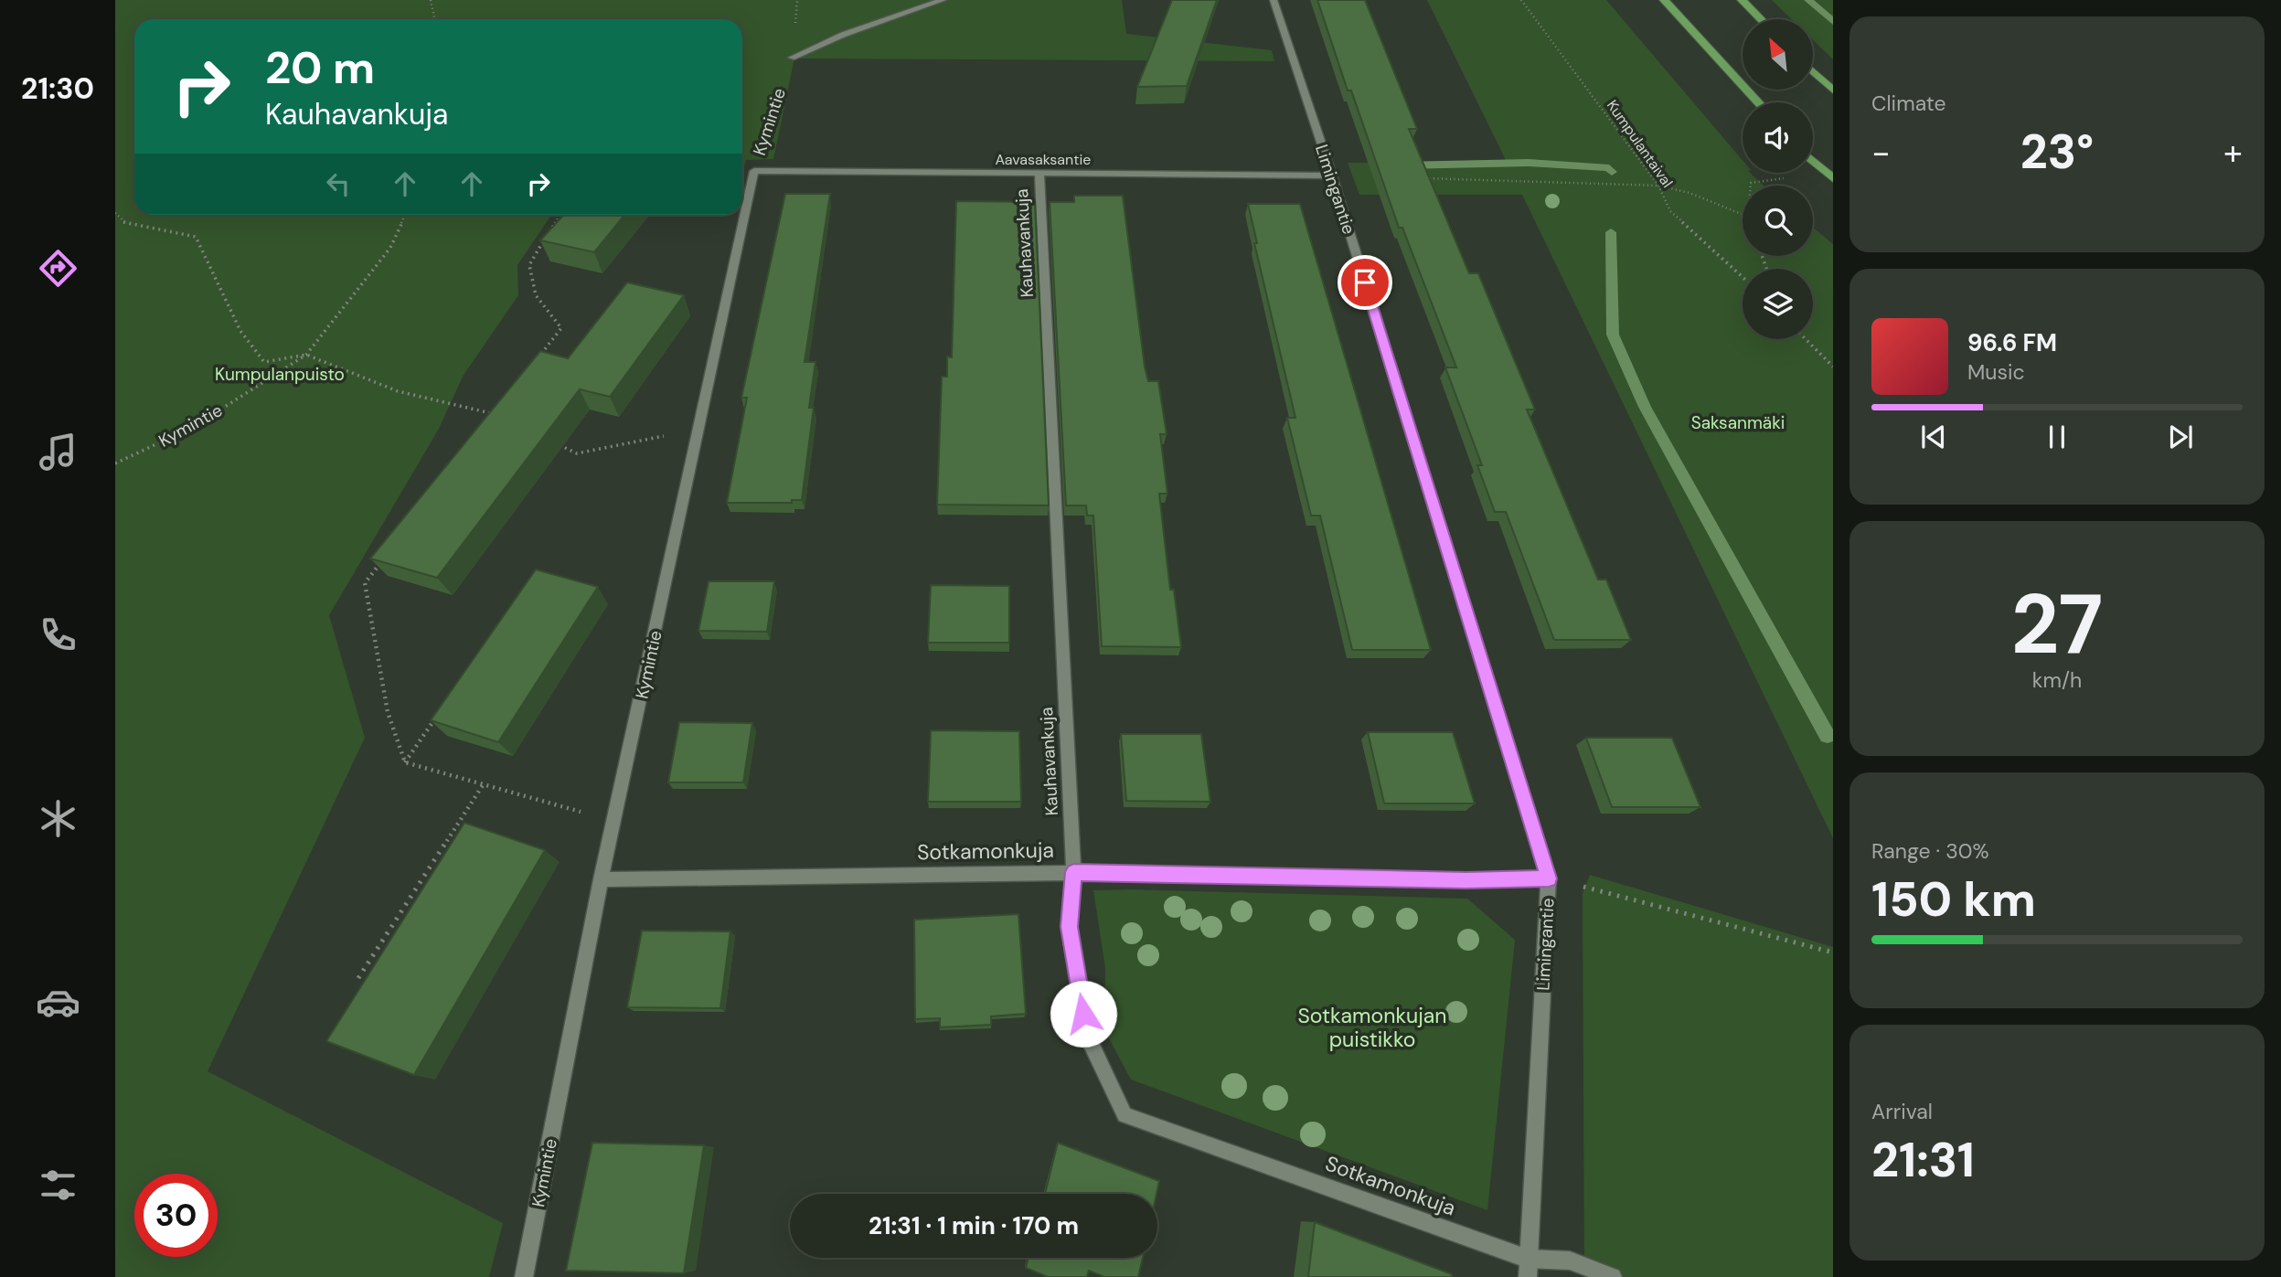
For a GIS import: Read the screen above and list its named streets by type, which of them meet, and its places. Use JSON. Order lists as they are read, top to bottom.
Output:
{
  "streets": {
    "street": [
      "Kymintie",
      "Aavasaksantie",
      "Limingantie",
      "Kauhavankuja",
      "Sotkamonkuja"
    ],
    "path": ["Kumpulantaival"]
  },
  "crossings": [
    ["Kymintie", "Aavasaksantie"],
    ["Kymintie", "Sotkamonkuja"],
    ["Aavasaksantie", "Limingantie"],
    ["Aavasaksantie", "Kauhavankuja"],
    ["Limingantie", "Sotkamonkuja"],
    ["Kauhavankuja", "Sotkamonkuja"]
  ],
  "parks": ["Kumpulanpuisto", "Saksanmäki", "Sotkamonkujan puistikko"],
  "north": "top left",
  "page": {
    "tabs": "21:30",
    "tile": [
      "Climate",
      ["27", "km/h"],
      ["Range · 30%", "150 km"],
      ["Arrival", "21:31"]
    ],
    "turn": ["20 m", "Kauhavankuja"],
    "heat": ["−", "23°", "+"],
    "song": ["96.6 FM", "Music"],
    "limit": "30",
    "trip": "21:31 · 1 min · 170 m"
  }
}
